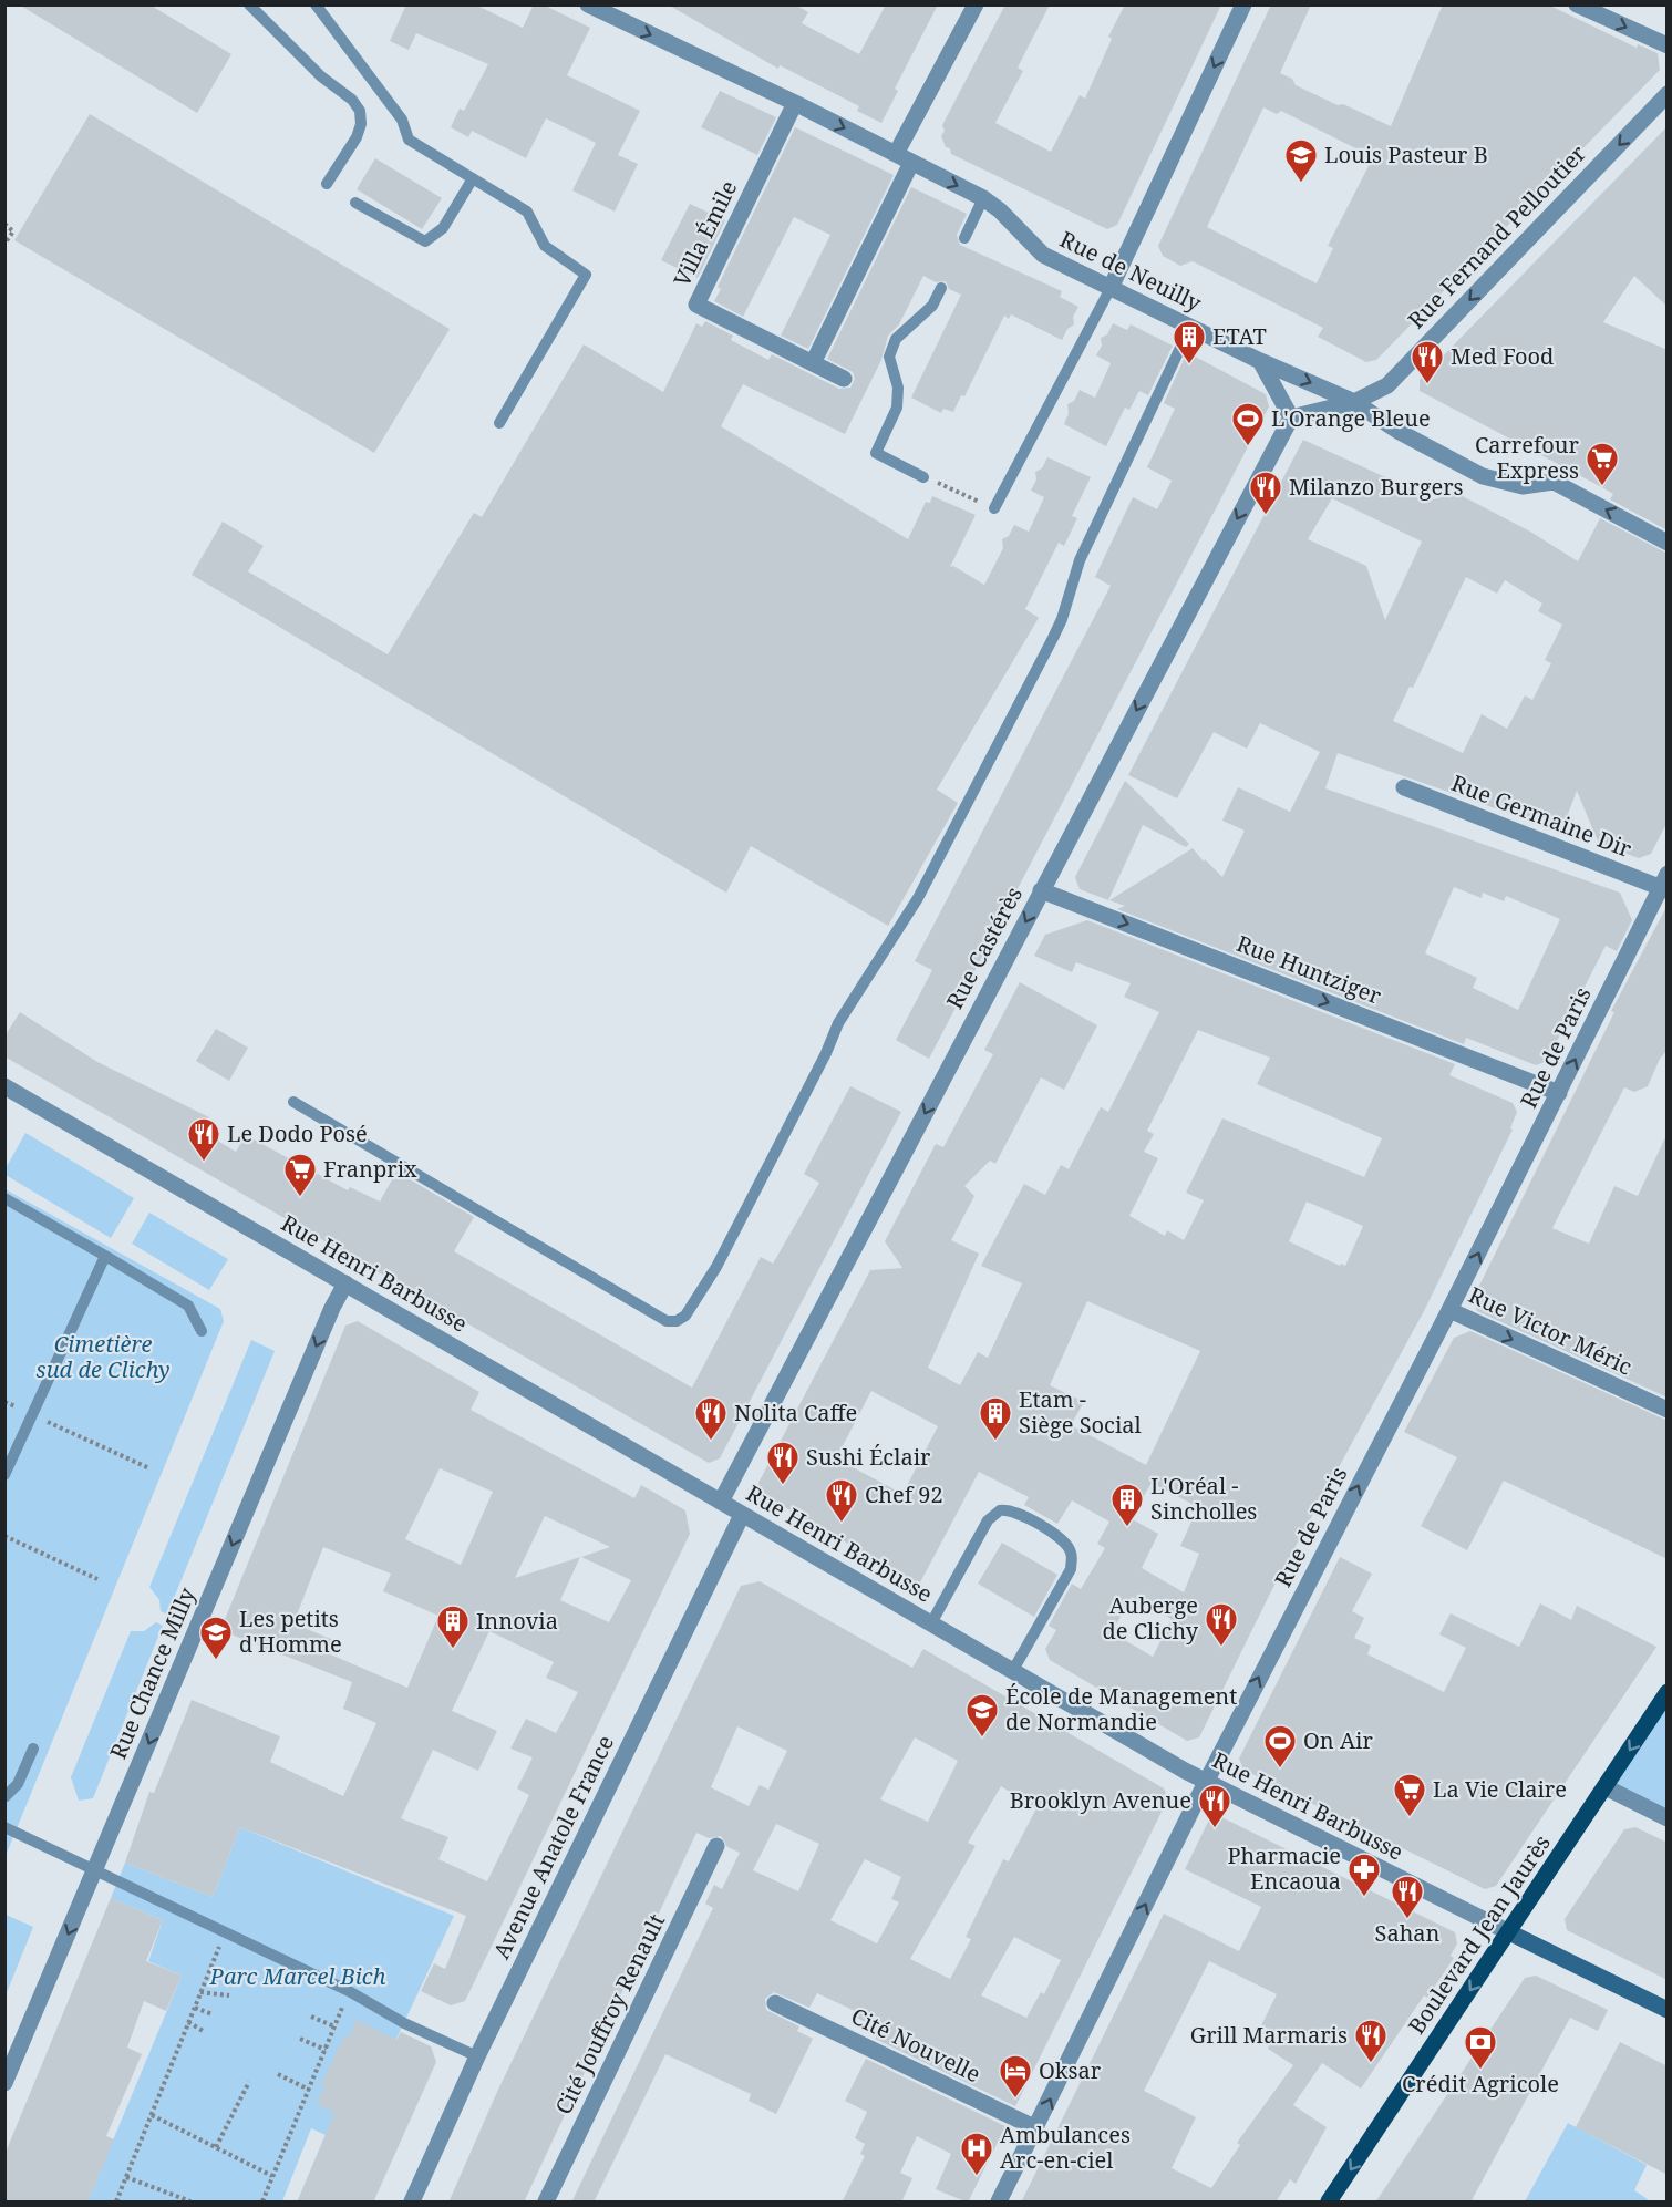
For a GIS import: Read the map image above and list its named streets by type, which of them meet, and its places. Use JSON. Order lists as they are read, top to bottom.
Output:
{
  "streets": {
    "main road": ["Rue Henri Barbusse", "Boulevard Jean Jaurès"],
    "street": [
      "Villa Émile",
      "Rue Fernand Pelloutier",
      "Rue de Neuilly",
      "Rue Germaine Dir",
      "Rue Castérès",
      "Rue Huntziger",
      "Rue de Paris",
      "Rue Victor Méric",
      "Rue Chance Milly",
      "Avenue Anatole France",
      "Cité Jouffroy Renault",
      "Cité Nouvelle"
    ]
  },
  "crossings": [
    ["Villa Émile", "Rue de Neuilly"],
    ["Rue Fernand Pelloutier", "Rue de Neuilly"],
    ["Rue Germaine Dir", "Rue de Paris"],
    ["Rue Castérès", "Rue Huntziger"],
    ["Rue Castérès", "Rue Henri Barbusse"],
    ["Rue Huntziger", "Rue de Paris"],
    ["Rue de Paris", "Rue Henri Barbusse"],
    ["Rue de Paris", "Rue Victor Méric"],
    ["Rue de Paris", "Cité Nouvelle"],
    ["Rue Henri Barbusse", "Rue Chance Milly"],
    ["Rue Henri Barbusse", "Avenue Anatole France"],
    ["Rue Henri Barbusse", "Boulevard Jean Jaurès"]
  ],
  "one_way": [
    "Rue Fernand Pelloutier",
    "Rue Castérès",
    "Rue Huntziger",
    "Rue de Paris",
    "Rue Victor Méric",
    "Rue Chance Milly",
    "Boulevard Jean Jaurès"
  ],
  "parks": ["Cimetière sud de Clichy", "Parc Marcel Bich"],
  "places": {
    "school or university": ["Louis Pasteur B", "Les petits d'Homme", "École de Management de Normandie"],
    "building": [
      "ETAT",
      "Etam - Siège Social",
      "L'Oréal - Sincholles",
      "Innovia"
    ],
    "restaurant": [
      "Med Food",
      "Milanzo Burgers",
      "Le Dodo Posé",
      "Nolita Caffe",
      "Sushi Éclair",
      "Chef 92",
      "Auberge de Clichy",
      "Brooklyn Avenue",
      "Sahan",
      "Grill Marmaris"
    ],
    "sports": ["L'Orange Bleue", "On Air"],
    "supermarket": ["Carrefour Express", "Franprix", "La Vie Claire"],
    "pharmacy": ["Pharmacie Encaoua"],
    "bank": ["Crédit Agricole"],
    "hotel": ["Oksar"],
    "hospital": ["Ambulances Arc-en-ciel"]
  }
}
